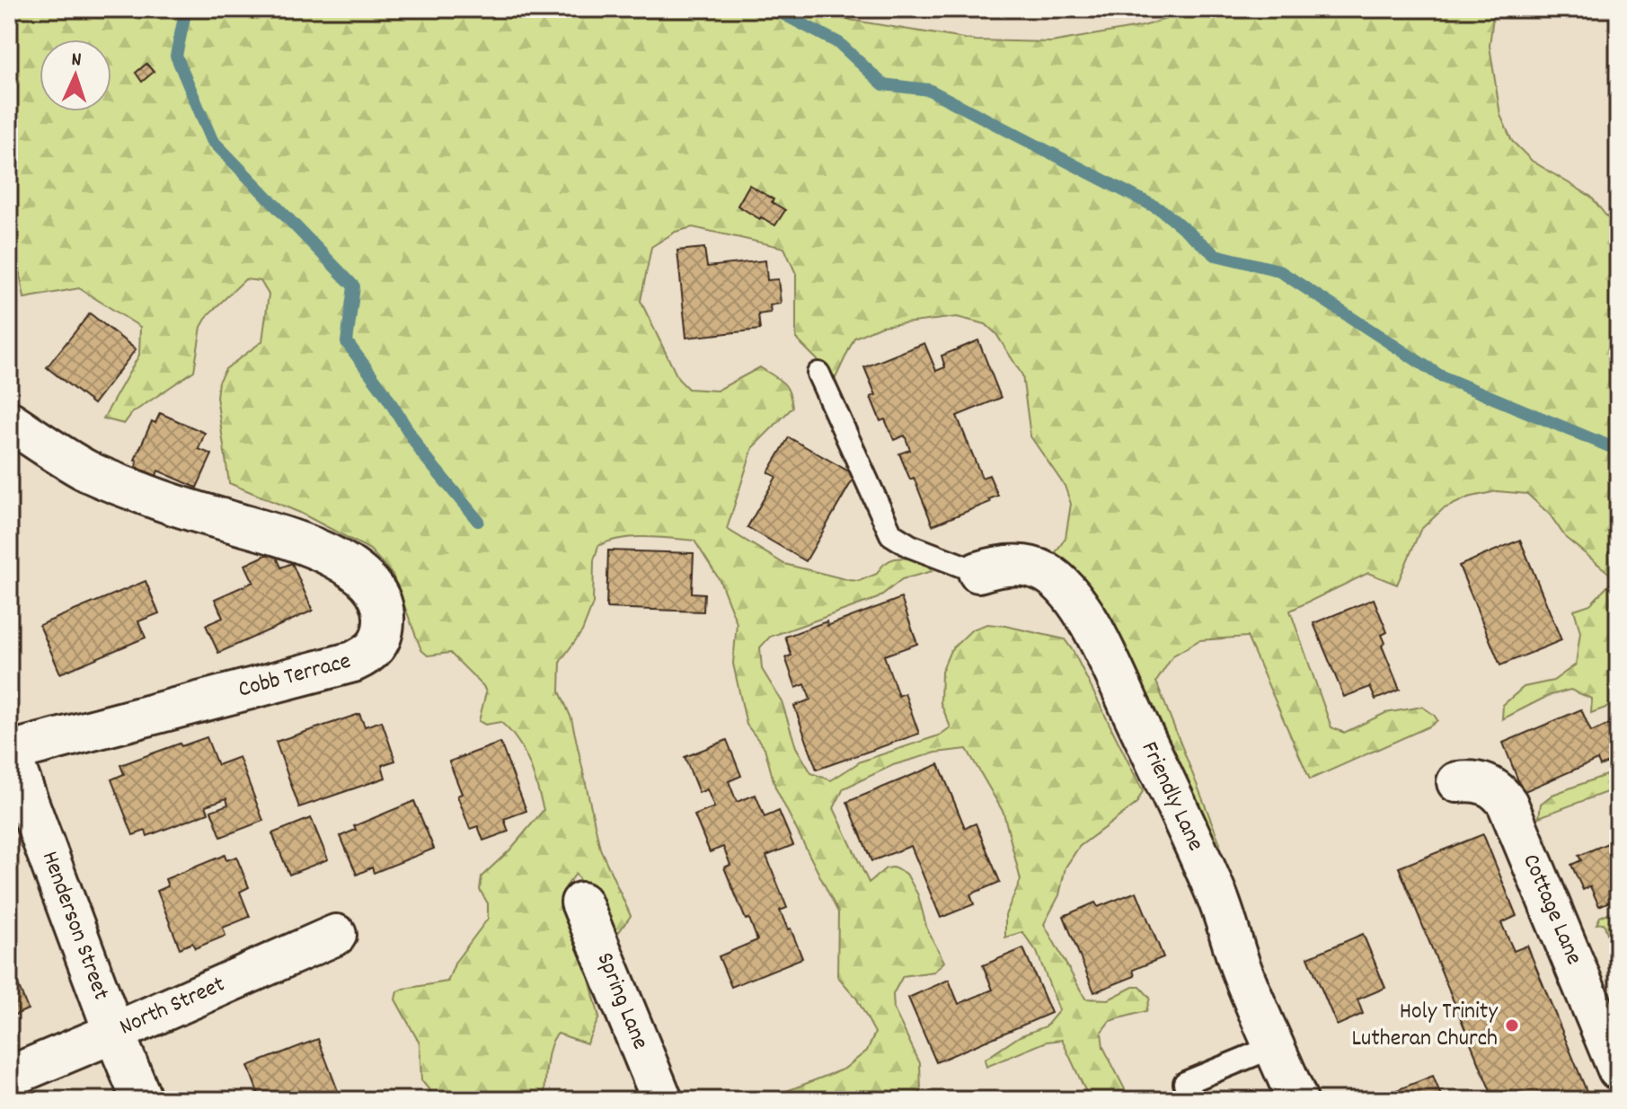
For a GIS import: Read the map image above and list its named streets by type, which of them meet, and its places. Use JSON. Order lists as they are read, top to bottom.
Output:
{
  "streets": {
    "street": [
      "Cobb Terrace",
      "Friendly Lane",
      "Cottage Lane",
      "Henderson Street",
      "Spring Lane",
      "North Street"
    ]
  },
  "crossings": [
    ["Cobb Terrace", "Henderson Street"],
    ["Henderson Street", "North Street"]
  ],
  "places": ["Holy Trinity Lutheran Church"],
  "north": "top"
}
